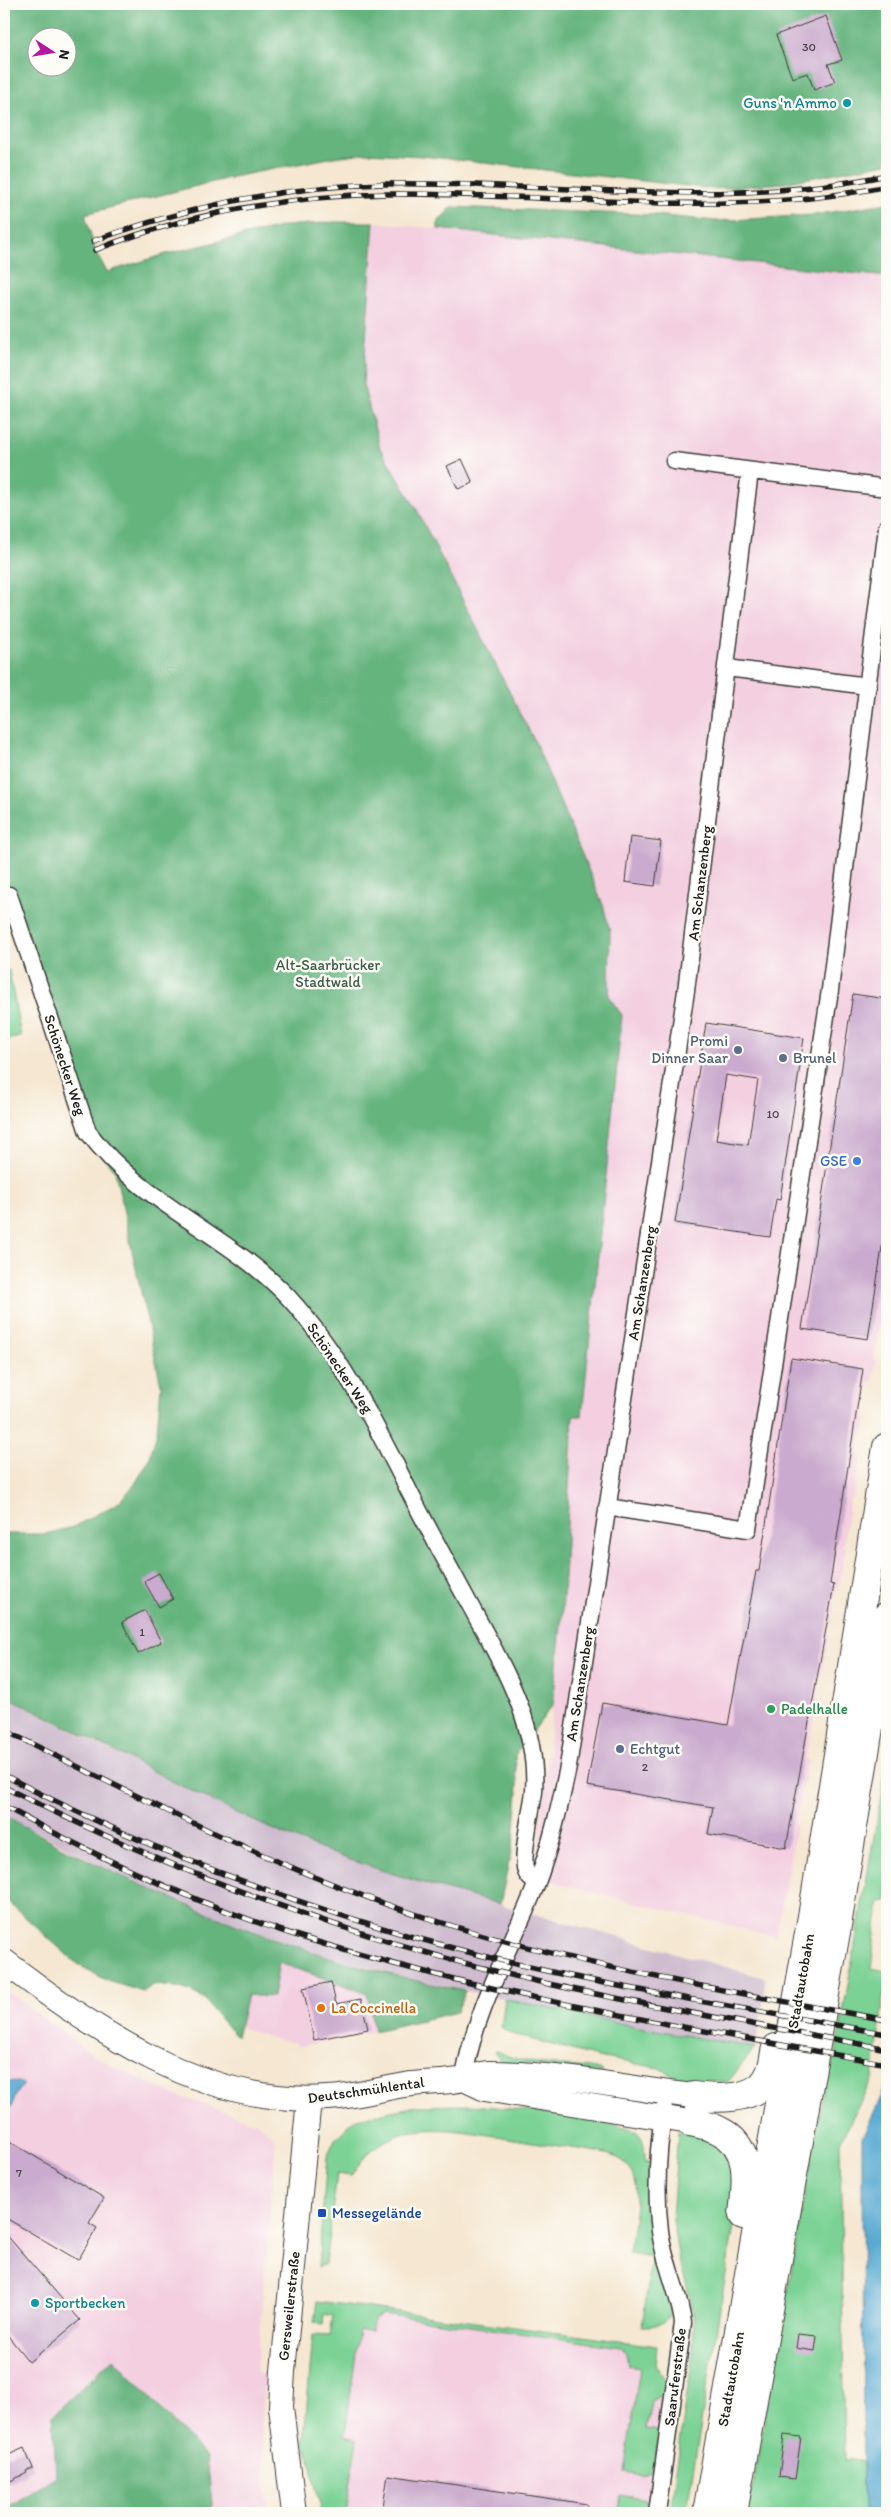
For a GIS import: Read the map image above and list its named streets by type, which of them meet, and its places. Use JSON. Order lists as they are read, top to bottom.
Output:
{
  "streets": {
    "highway": ["Stadtautobahn"],
    "main road": ["Deutschmühlental", "Gersweilerstraße"],
    "street": ["Am Schanzenberg", "Schönecker Weg", "Saaruferstraße"]
  },
  "crossings": [
    ["Am Schanzenberg", "Schönecker Weg"],
    ["Am Schanzenberg", "Deutschmühlental"],
    ["Deutschmühlental", "Gersweilerstraße"],
    ["Deutschmühlental", "Saaruferstraße"]
  ],
  "parks": ["Alt-Saarbrücker Stadtwald"],
  "places": {
    "other": [
      "Guns 'n Ammo",
      "Promi Dinner Saar",
      "Brunel",
      "GSE",
      "Padelhalle",
      "Echtgut",
      "La Coccinella",
      "Sportbecken"
    ],
    "transit": ["Messegelände"]
  },
  "house_numbers": [
    "30",
    "10",
    "1",
    "2",
    "7"
  ],
  "north": "right"
}
